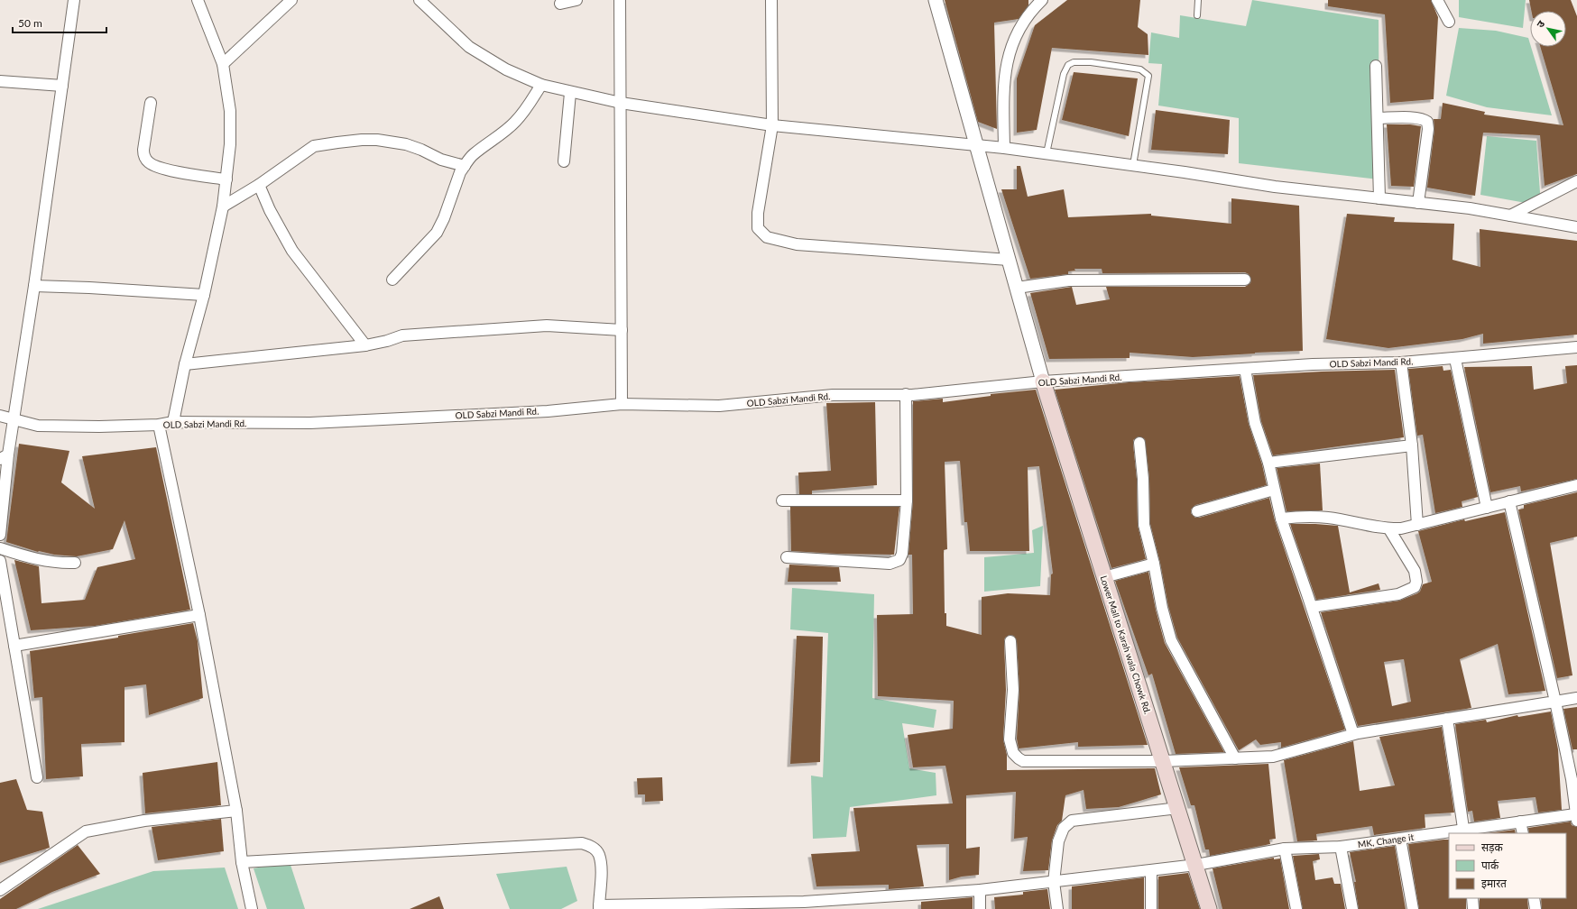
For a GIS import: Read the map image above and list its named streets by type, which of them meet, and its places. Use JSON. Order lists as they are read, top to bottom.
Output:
{
  "streets": {
    "main road": ["Lower Mall to Karah wala Chowk Rd."],
    "street": ["OLD Sabzi Mandi Rd.", "MK, Change it"]
  },
  "crossings": [
    ["OLD Sabzi Mandi Rd.", "Lower Mall to Karah wala Chowk Rd."],
    ["Lower Mall to Karah wala Chowk Rd.", "MK, Change it"]
  ],
  "legend": ["सड़क", "पार्क", "इमारत"],
  "scale_bar": "50 m",
  "north": "top left"
}
